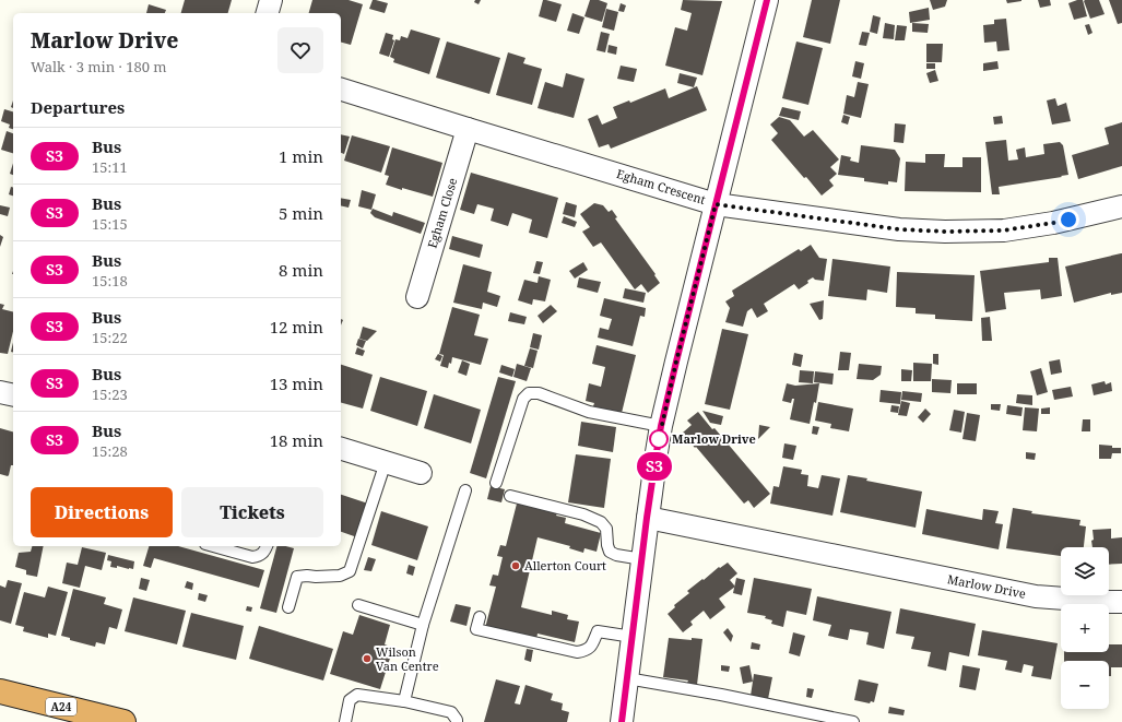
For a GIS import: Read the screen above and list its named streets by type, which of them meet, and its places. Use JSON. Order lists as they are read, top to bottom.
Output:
{
  "streets": {
    "highway": ["A24"],
    "street": ["Egham Crescent", "Egham Close", "Marlow Drive"]
  },
  "crossings": [
    ["Egham Crescent", "Egham Close"]
  ],
  "places": ["Marlow Drive", "Allerton Court", "Wilson Van Centre"],
  "lines": ["bus line S3"],
  "page": {
    "on_map": "S3",
    "heading": [
      ["Marlow Drive", "Walk · 3 min · 180 m"],
      "Departures"
    ],
    "list": [
      {
        "mark": "S3",
        "name": "Bus",
        "note": "15:11",
        "value": "1 min"
      },
      {
        "mark": "S3",
        "name": "Bus",
        "note": "15:15",
        "value": "5 min"
      },
      {
        "mark": "S3",
        "name": "Bus",
        "note": "15:18",
        "value": "8 min"
      },
      {
        "mark": "S3",
        "name": "Bus",
        "note": "15:22",
        "value": "12 min"
      },
      {
        "mark": "S3",
        "name": "Bus",
        "note": "15:23",
        "value": "13 min"
      },
      {
        "mark": "S3",
        "name": "Bus",
        "note": "15:28",
        "value": "18 min"
      }
    ],
    "buttons": ["Directions", "Tickets"],
    "map_buttons": ["+", "−"]
  }
}
